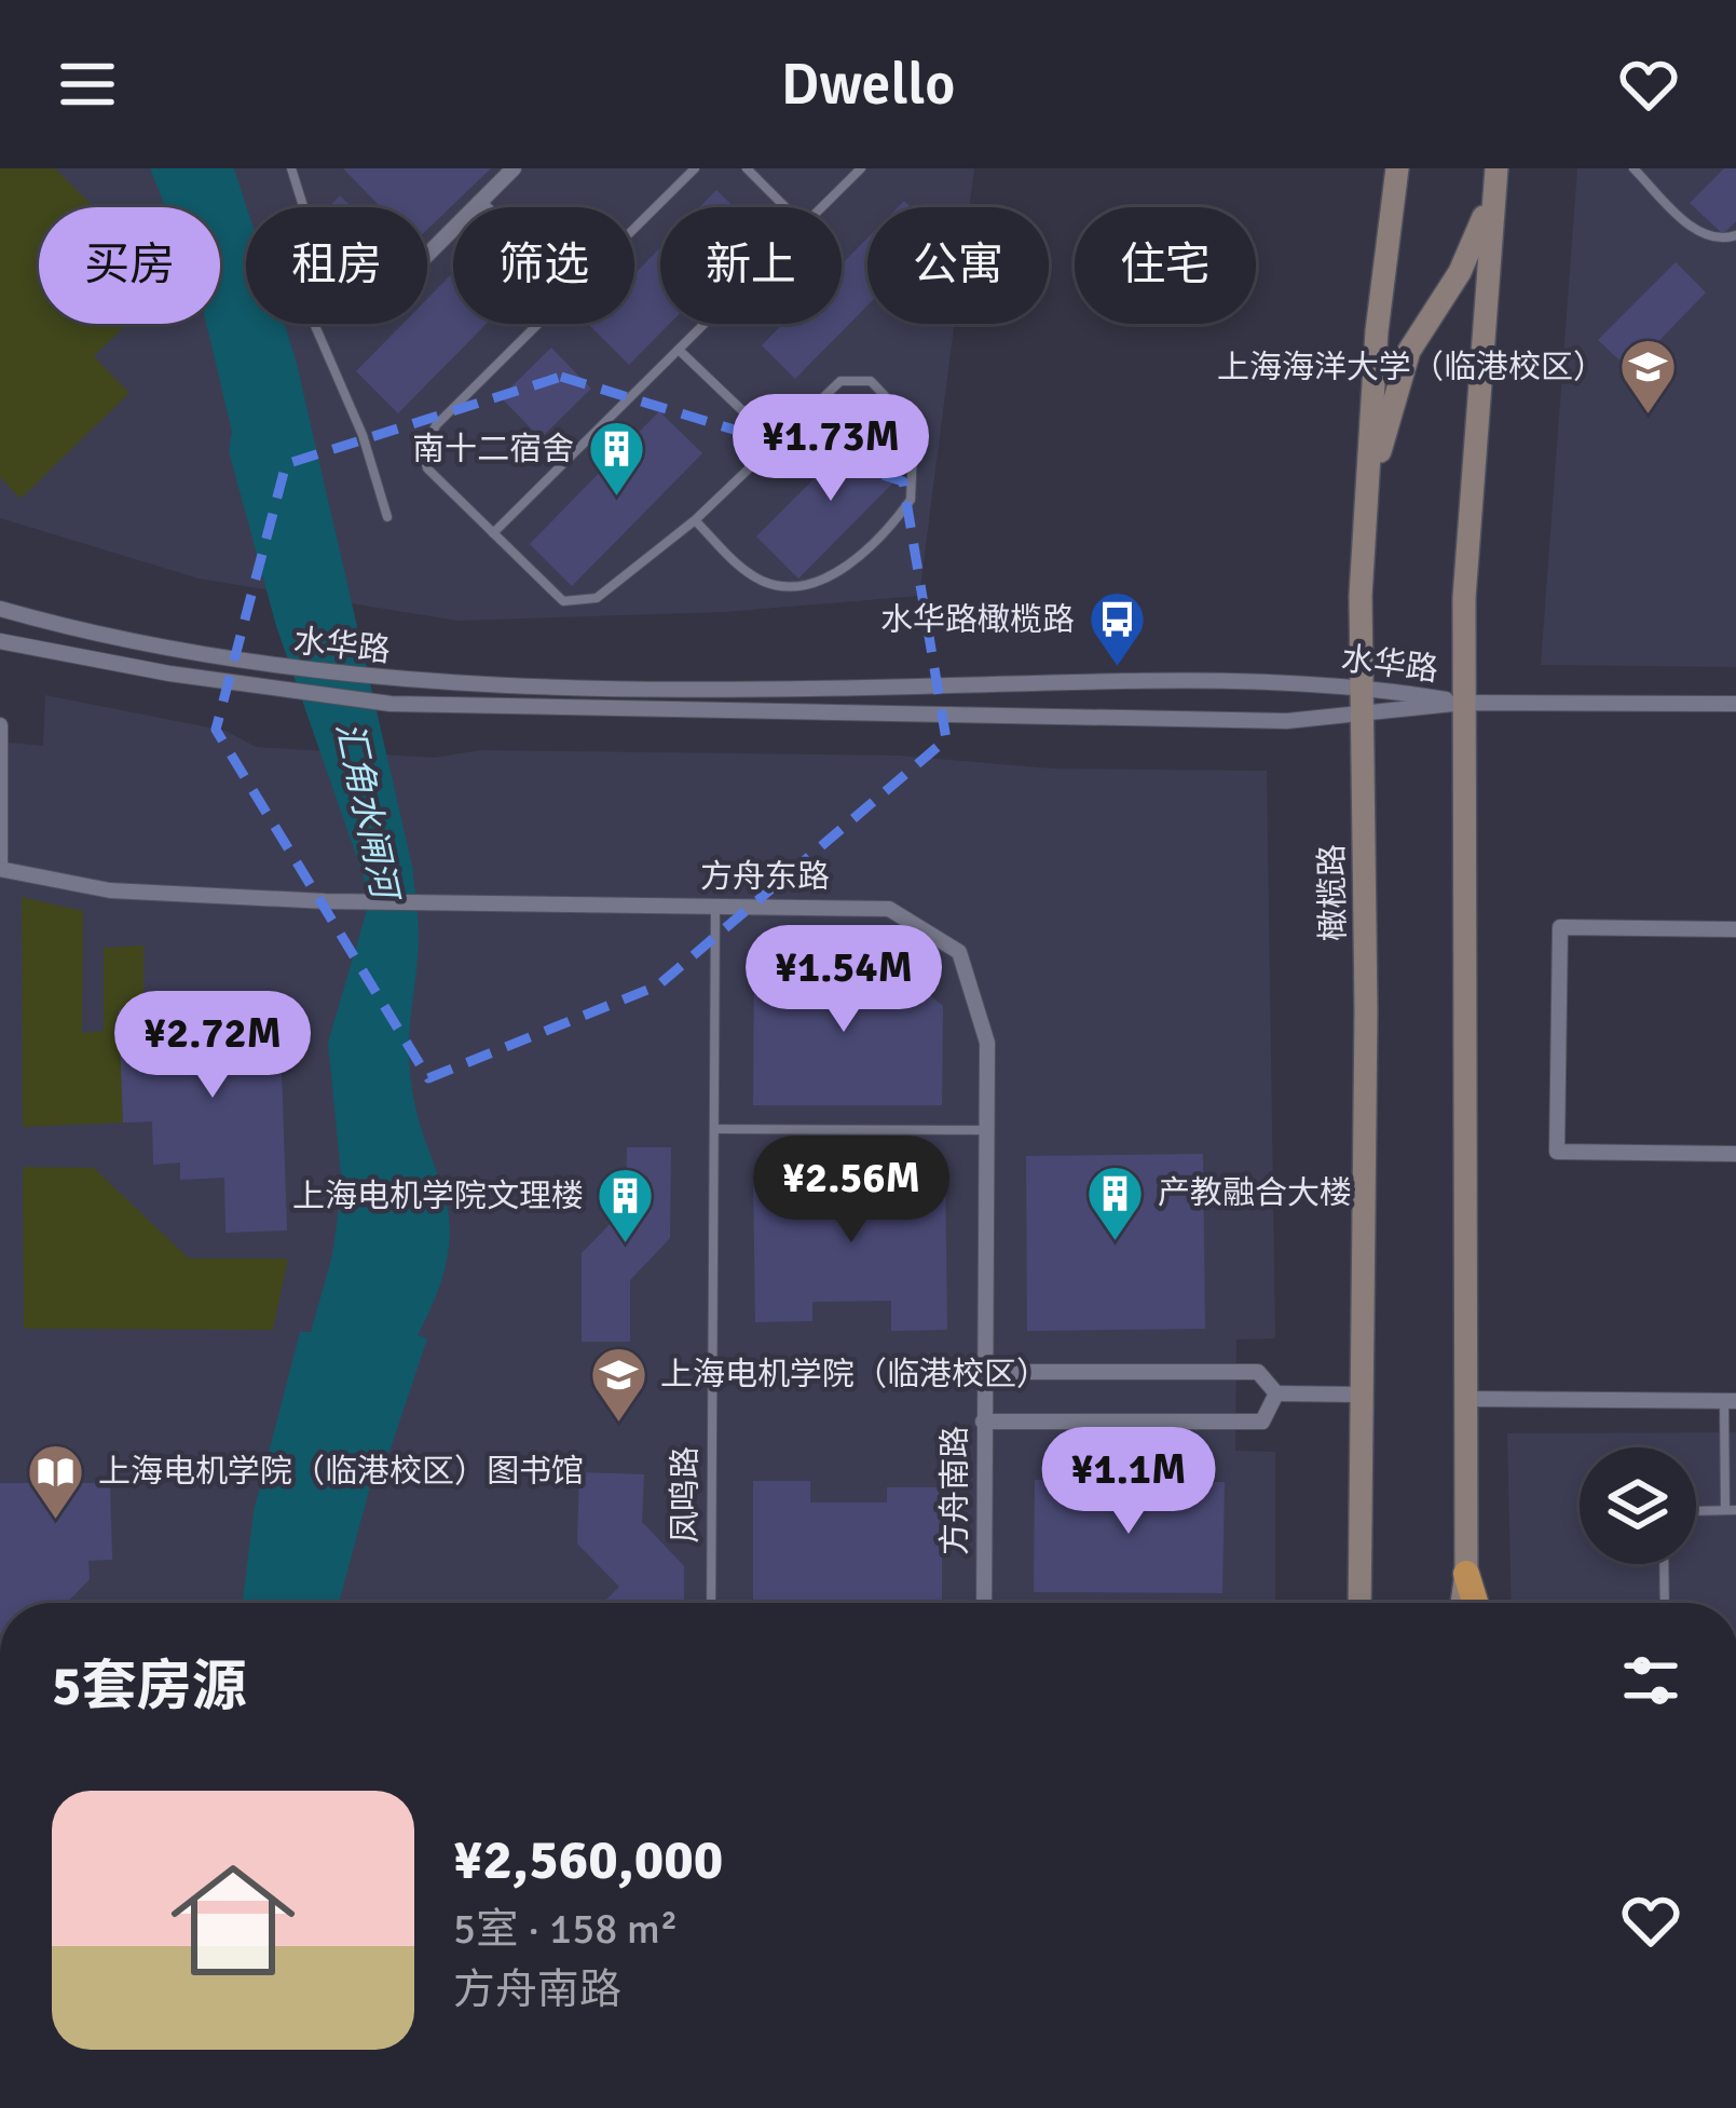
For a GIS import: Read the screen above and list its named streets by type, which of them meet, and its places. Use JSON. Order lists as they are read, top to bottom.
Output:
{
  "streets": {
    "main road": ["橄榄路"],
    "street": ["水华路", "方舟东路", "方舟南路"],
    "lane": ["凤鸣路"]
  },
  "crossings": [
    ["水华路", "橄榄路"],
    ["方舟东路", "方舟南路"],
    ["方舟东路", "凤鸣路"]
  ],
  "water": ["汇角水闸河"],
  "places": {
    "school or university": ["上海海洋大学（临港校区）", "上海电机学院（临港校区）"],
    "building": ["南十二宿舍", "产教融合大楼", "上海电机学院文理楼"],
    "bus stop": ["水华路橄榄路"],
    "library": ["上海电机学院（临港校区）图书馆"]
  },
  "page": {
    "header": "Dwello",
    "chip": [
      "买房",
      "租房",
      "筛选",
      "新上",
      "公寓",
      "住宅"
    ],
    "price": [
      "¥1.73M",
      "¥1.54M",
      "¥2.72M",
      "¥2.56M",
      "¥1.1M"
    ],
    "heading": "5套房源",
    "list": [
      {
        "name": "¥2,560,000",
        "note": "5室 · 158 m² · 方舟南路"
      }
    ]
  }
}
